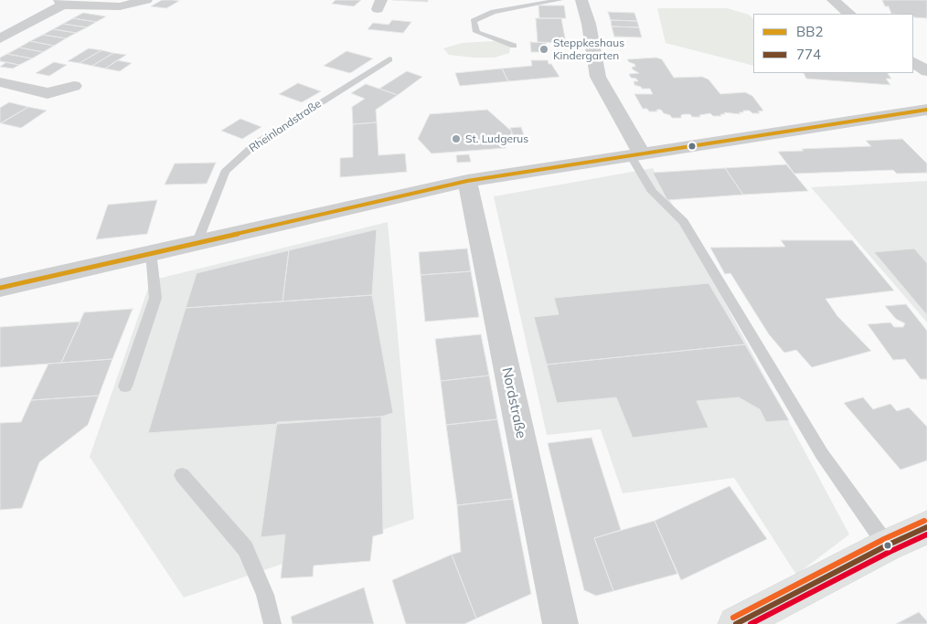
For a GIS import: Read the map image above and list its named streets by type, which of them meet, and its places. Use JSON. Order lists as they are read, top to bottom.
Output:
{
  "streets": {
    "street": ["Nordstraße"],
    "lane": ["Rheinlandstraße"]
  },
  "places": ["Steppkeshaus Kindergarten", "St. Ludgerus"],
  "lines": ["transit line BB2", "transit line 774"],
  "legend": ["BB2", "774"]
}
